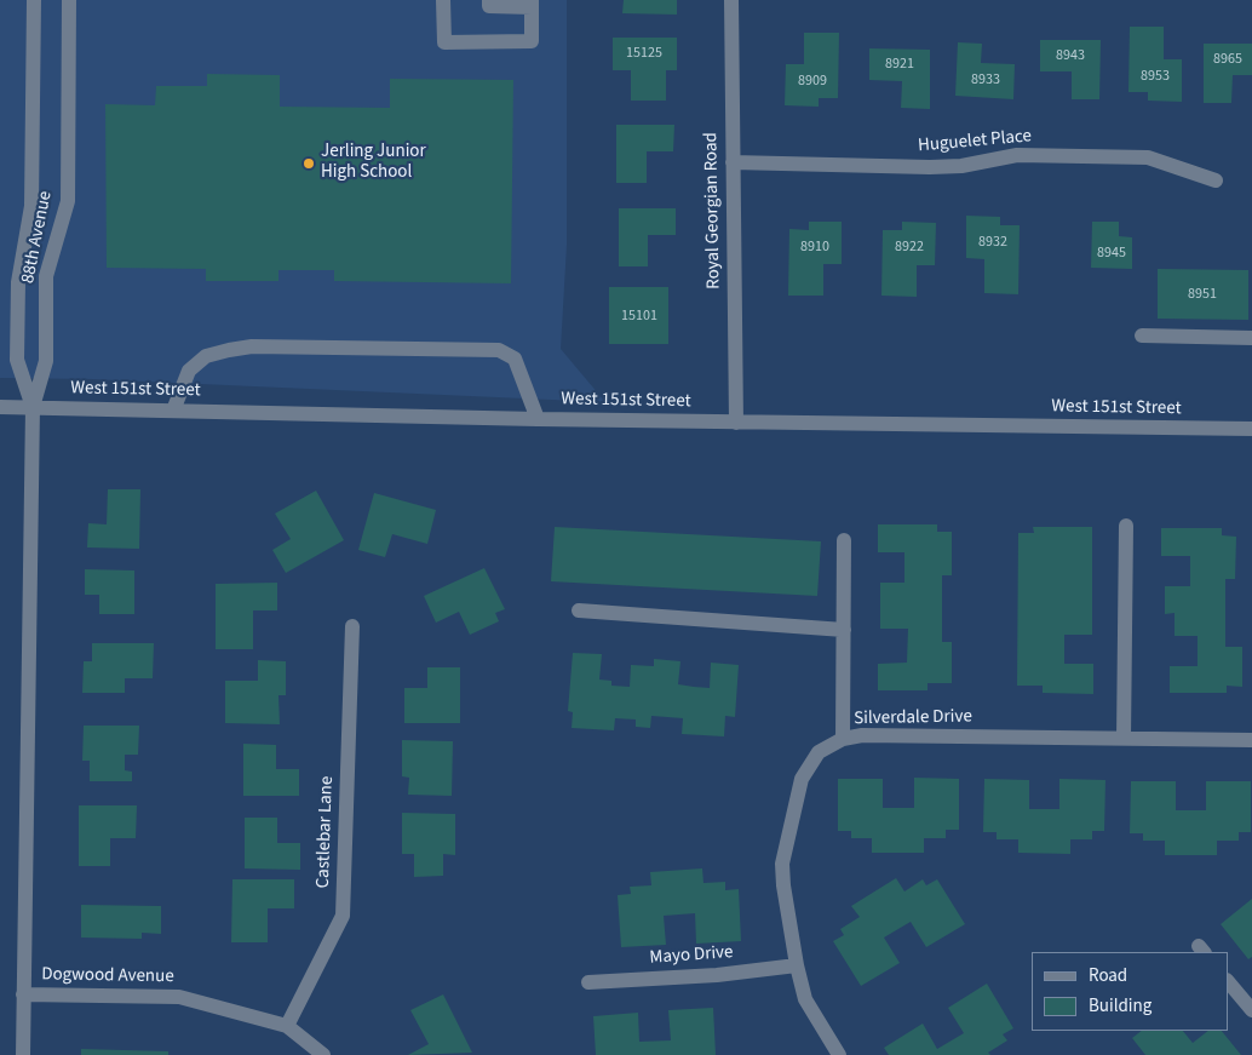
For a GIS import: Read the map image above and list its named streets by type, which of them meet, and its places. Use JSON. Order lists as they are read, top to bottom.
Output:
{
  "streets": {
    "street": [
      "Huguelet Place",
      "Royal Georgian Road",
      "88th Avenue",
      "West 151st Street",
      "Silverdale Drive",
      "Castlebar Lane",
      "Mayo Drive",
      "Dogwood Avenue"
    ]
  },
  "crossings": [
    ["Huguelet Place", "Royal Georgian Road"],
    ["Royal Georgian Road", "West 151st Street"],
    ["88th Avenue", "West 151st Street"],
    ["88th Avenue", "Dogwood Avenue"],
    ["Silverdale Drive", "Mayo Drive"],
    ["Castlebar Lane", "Dogwood Avenue"]
  ],
  "places": ["Jerling Junior High School"],
  "house_numbers": [
    "15125",
    "8943",
    "8965",
    "8921",
    "8953",
    "8933",
    "8909",
    "8932",
    "8910",
    "8922",
    "8945",
    "8951",
    "15101"
  ],
  "legend": ["Road", "Building"]
}
